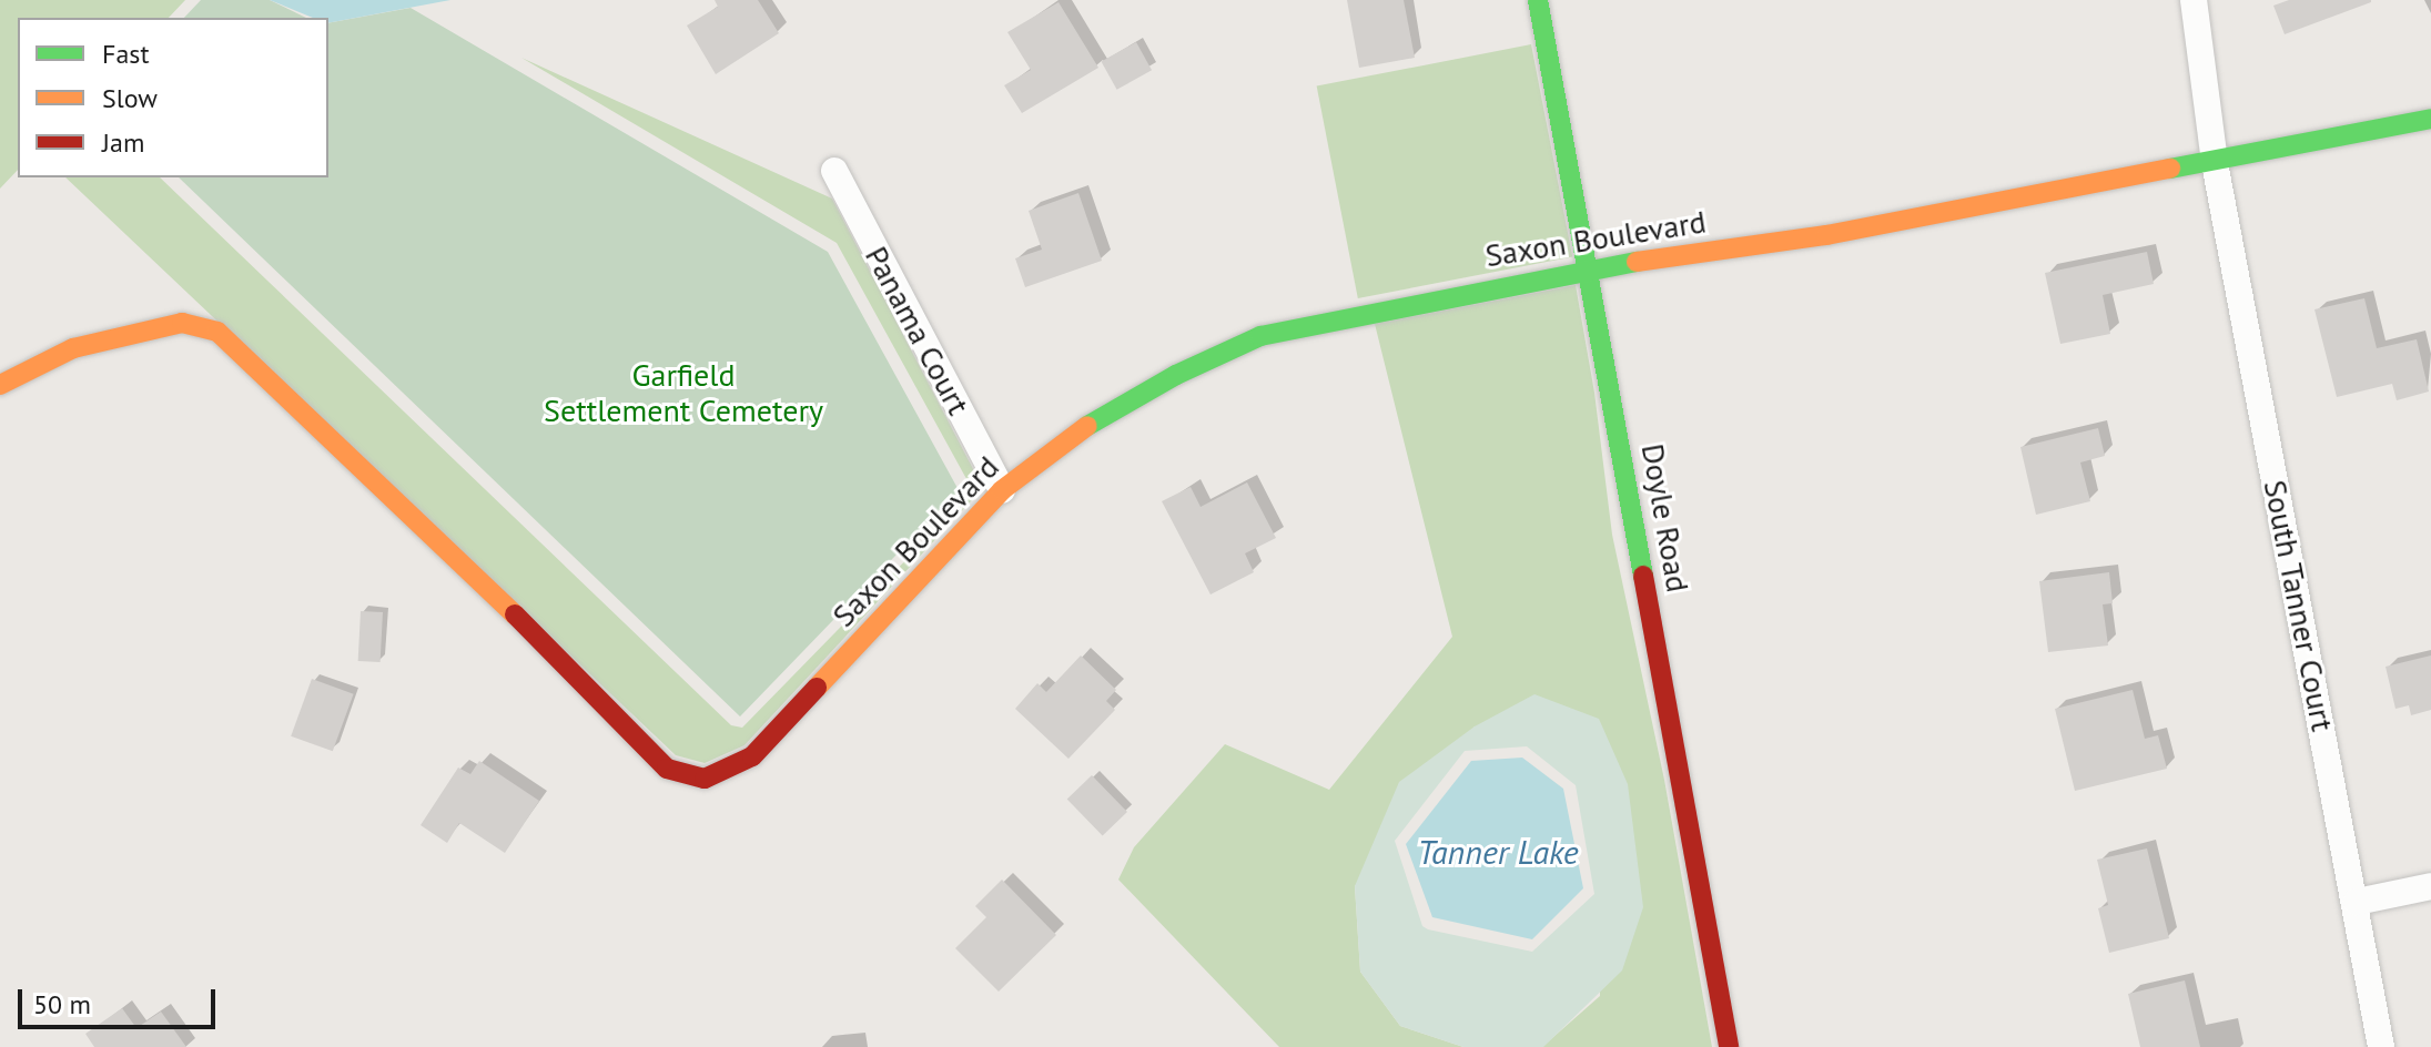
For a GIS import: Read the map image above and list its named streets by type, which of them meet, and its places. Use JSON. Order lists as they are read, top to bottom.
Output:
{
  "streets": {
    "street": [
      "Saxon Boulevard",
      "Panama Court",
      "Doyle Road",
      "South Tanner Court"
    ]
  },
  "crossings": [
    ["Saxon Boulevard", "Panama Court"],
    ["Saxon Boulevard", "Doyle Road"],
    ["Saxon Boulevard", "South Tanner Court"]
  ],
  "water": ["Tanner Lake"],
  "parks": ["Garfield Settlement Cemetery"],
  "legend": ["Fast", "Slow", "Jam"],
  "scale_bar": "50 m"
}
